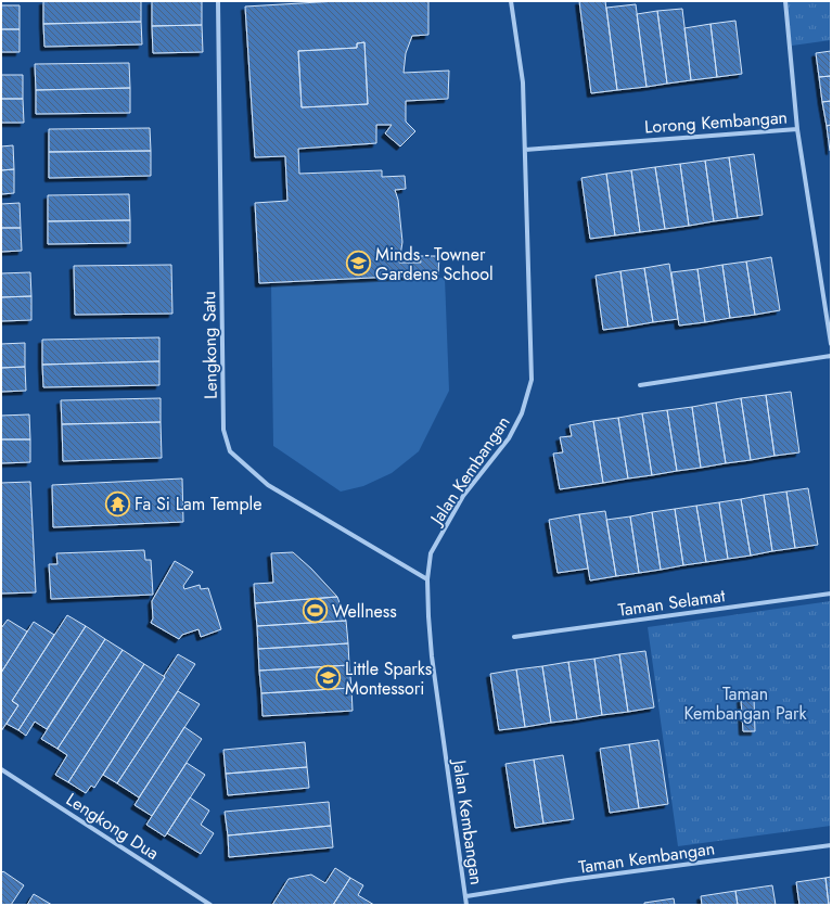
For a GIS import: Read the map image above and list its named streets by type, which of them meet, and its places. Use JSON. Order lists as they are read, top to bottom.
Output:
{
  "streets": {
    "street": [
      "Lorong Kembangan",
      "Lengkong Satu",
      "Jalan Kembangan",
      "Taman Selamat",
      "Lengkong Dua",
      "Taman Kembangan"
    ]
  },
  "crossings": [
    ["Lorong Kembangan", "Jalan Kembangan"],
    ["Lengkong Satu", "Jalan Kembangan"],
    ["Jalan Kembangan", "Taman Kembangan"]
  ],
  "parks": ["Taman Kembangan Park"],
  "places": {
    "school or university": ["Minds - Towner Gardens School", "Little Sparks Montessori"],
    "temple": ["Fa Si Lam Temple"],
    "sports": ["Wellness"]
  }
}
